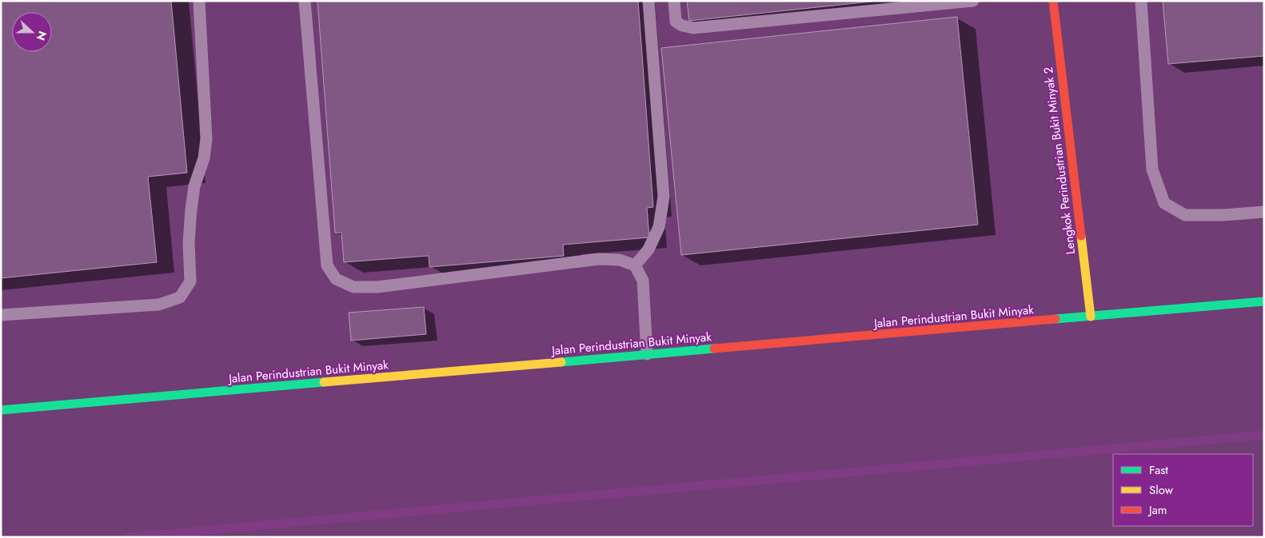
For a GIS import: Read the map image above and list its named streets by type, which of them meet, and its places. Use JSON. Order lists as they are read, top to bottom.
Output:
{
  "streets": {
    "street": ["Lengkok Perindustrian Bukit Minyak 2", "Jalan Perindustrian Bukit Minyak"]
  },
  "crossings": [
    ["Lengkok Perindustrian Bukit Minyak 2", "Jalan Perindustrian Bukit Minyak"]
  ],
  "legend": ["Fast", "Slow", "Jam"],
  "north": "right"
}
